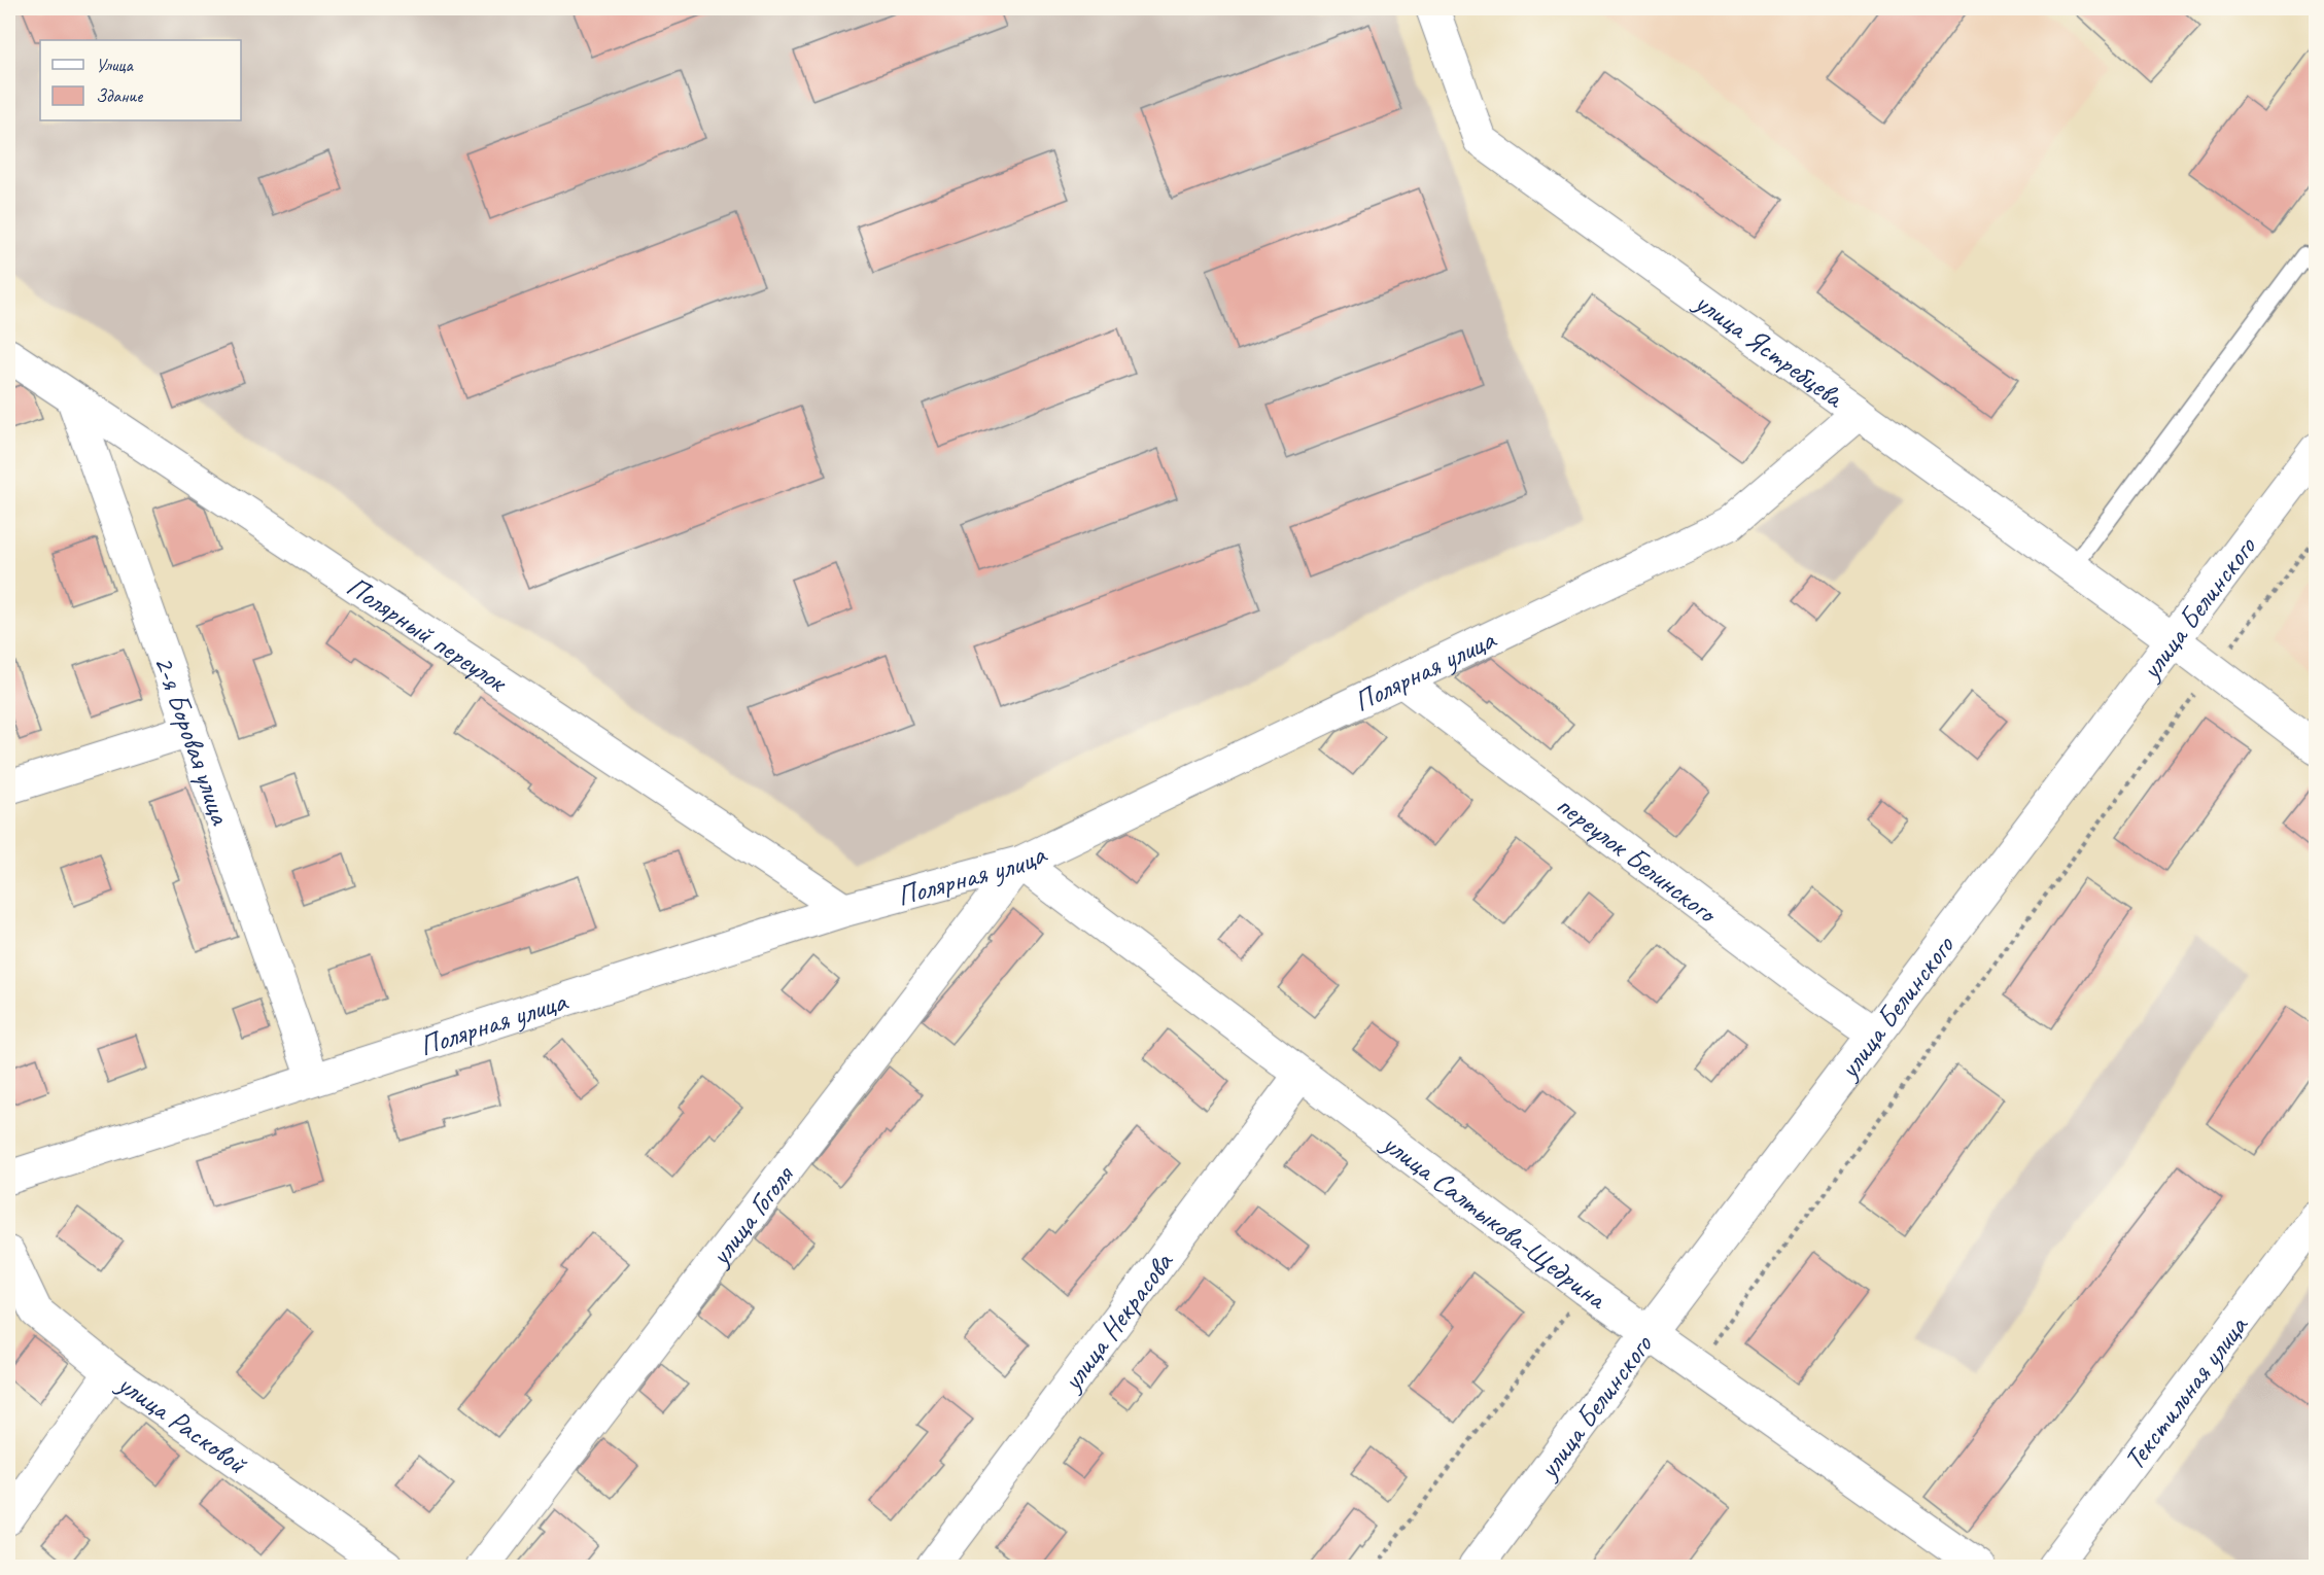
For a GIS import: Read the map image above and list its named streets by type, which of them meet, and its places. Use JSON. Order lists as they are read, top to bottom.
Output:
{
  "streets": {
    "main road": ["улица Белинского"],
    "street": [
      "улица Ястребцева",
      "Полярный переулок",
      "Полярная улица",
      "2-я Боровая улица",
      "переулок Белинского",
      "улица Гоголя",
      "улица Салтыкова-Щедрина",
      "улица Некрасова",
      "Текстильная улица",
      "улица Расковой"
    ]
  },
  "crossings": [
    ["улица Ястребцева", "улица Белинского"],
    ["улица Ястребцева", "Полярная улица"],
    ["улица Белинского", "переулок Белинского"],
    ["улица Белинского", "улица Салтыкова-Щедрина"],
    ["Полярный переулок", "Полярная улица"],
    ["Полярный переулок", "2-я Боровая улица"],
    ["Полярная улица", "2-я Боровая улица"],
    ["Полярная улица", "переулок Белинского"],
    ["Полярная улица", "улица Гоголя"],
    ["Полярная улица", "улица Салтыкова-Щедрина"],
    ["улица Гоголя", "улица Салтыкова-Щедрина"],
    ["улица Салтыкова-Щедрина", "улица Некрасова"]
  ],
  "legend": ["Улица", "Здание"]
}
